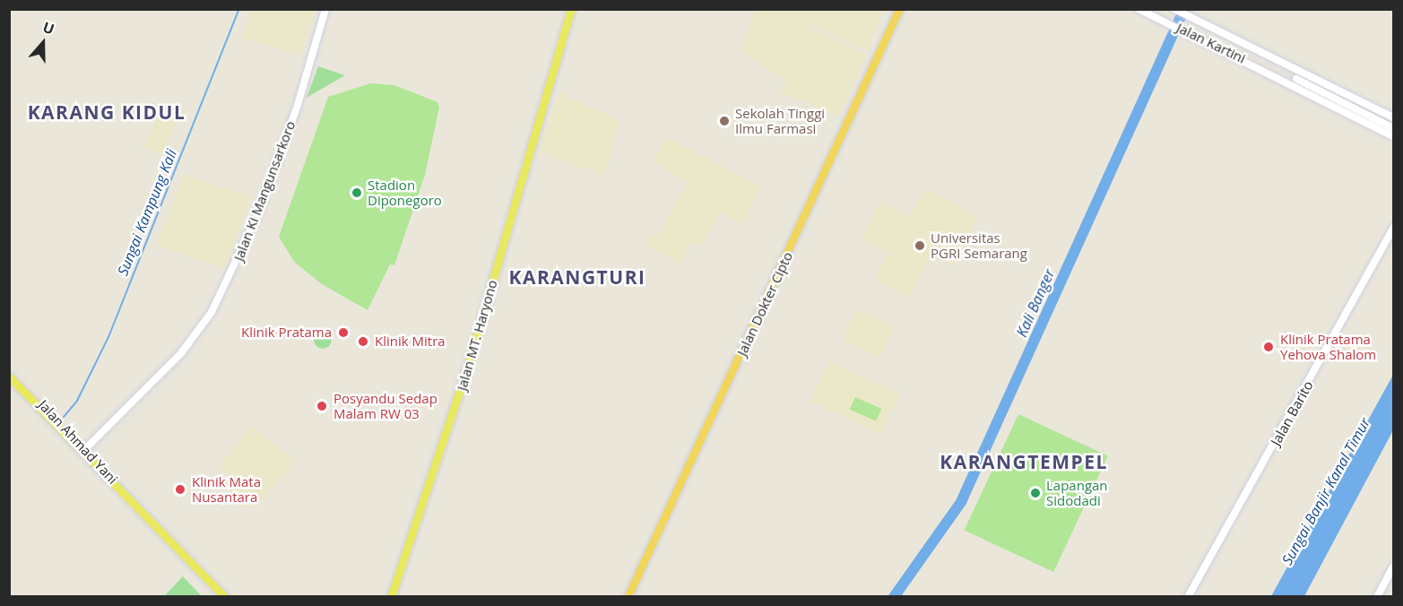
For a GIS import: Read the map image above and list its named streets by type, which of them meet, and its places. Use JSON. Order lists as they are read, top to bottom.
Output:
{
  "streets": {
    "highway": ["Jalan Dokter Cipto"],
    "main road": [
      "Jalan Kartini",
      "Jalan Ki Mangunsarkoro",
      "Jalan MT. Haryono",
      "Jalan Ahmad Yani"
    ],
    "street": ["Jalan Barito"]
  },
  "crossings": [
    ["Jalan Ki Mangunsarkoro", "Jalan Ahmad Yani"]
  ],
  "districts": ["KARANG KIDUL", "KARANGTURI", "KARANGTEMPEL"],
  "water": ["Sungai Kampung Kali", "Kali Banger", "Sungai Banjir Kanal Timur"],
  "places": [
    "Sekolah Tinggi Ilmu Farmasi",
    "Stadion Diponegoro",
    "Universitas PGRI Semarang",
    "Klinik Pratama",
    "Klinik Mitra",
    "Klinik Pratama Yehova Shalom",
    "Posyandu Sedap Malam RW 03",
    "Klinik Mata Nusantara",
    "Lapangan Sidodadi"
  ],
  "north": "top"
}
